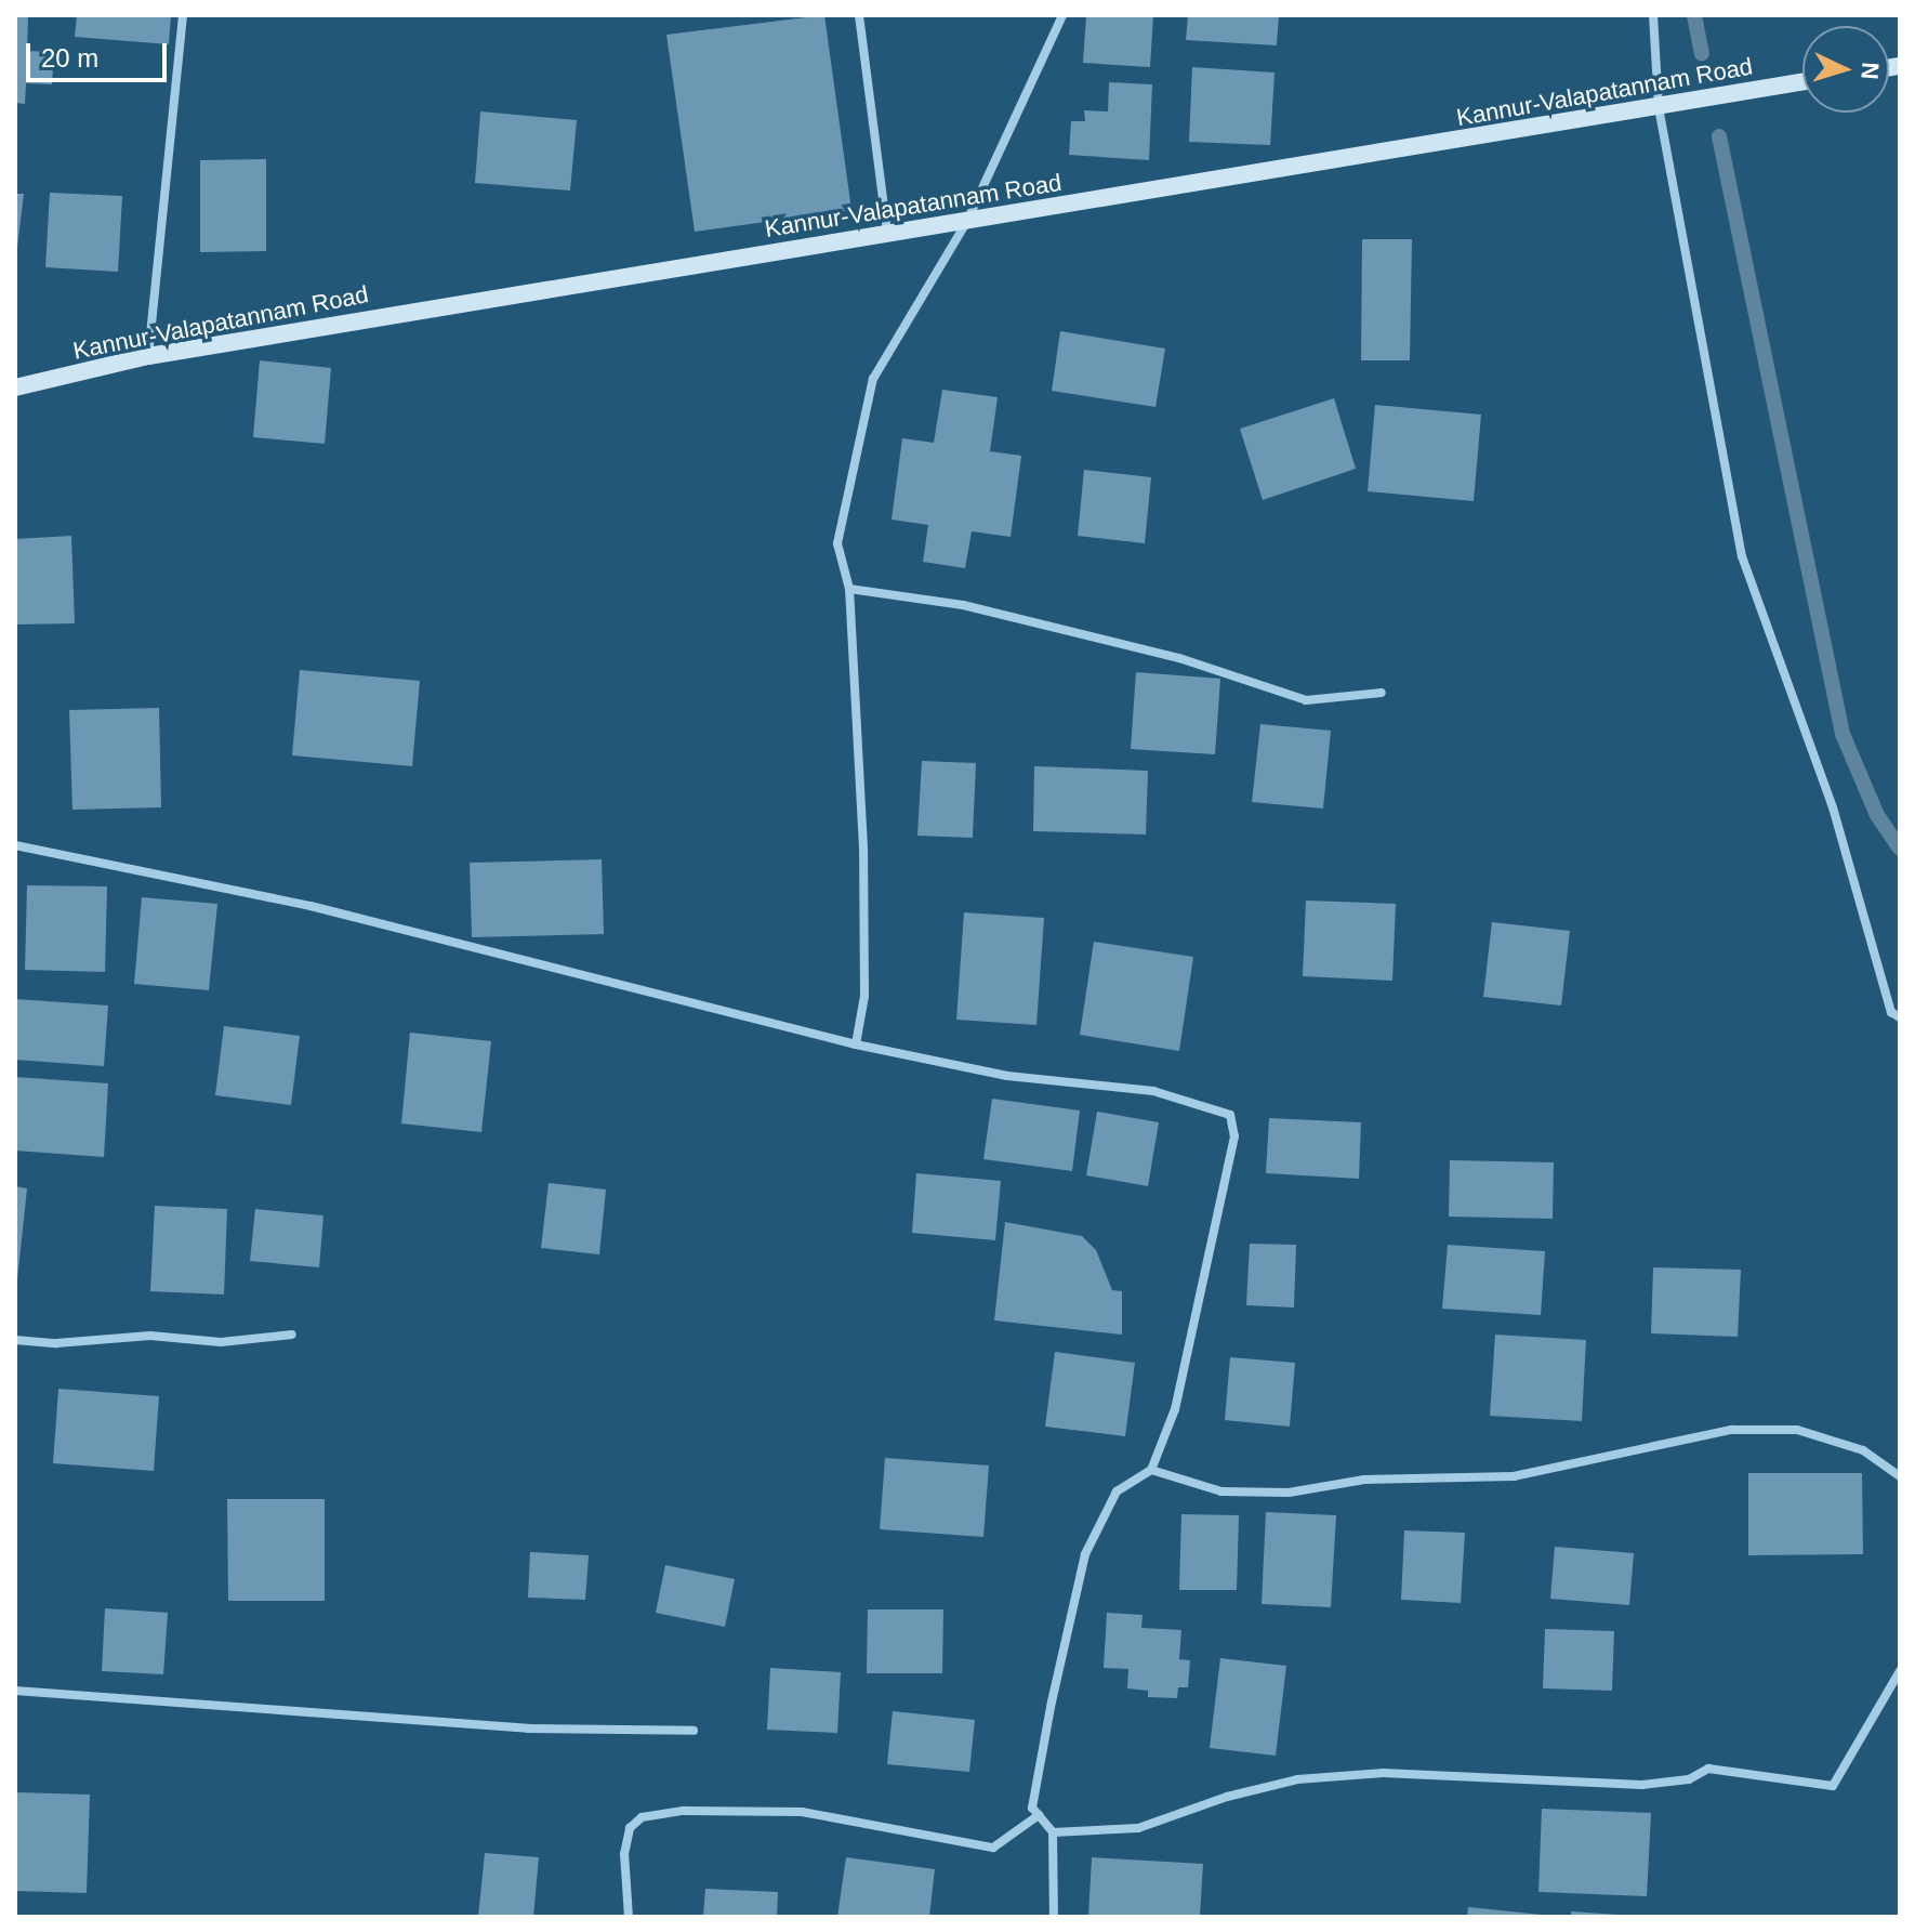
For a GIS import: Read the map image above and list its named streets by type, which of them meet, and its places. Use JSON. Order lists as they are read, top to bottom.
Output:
{
  "streets": {
    "main road": ["Kannur-Valapatannam Road"]
  },
  "scale_bar": "20 m",
  "north": "right"
}
